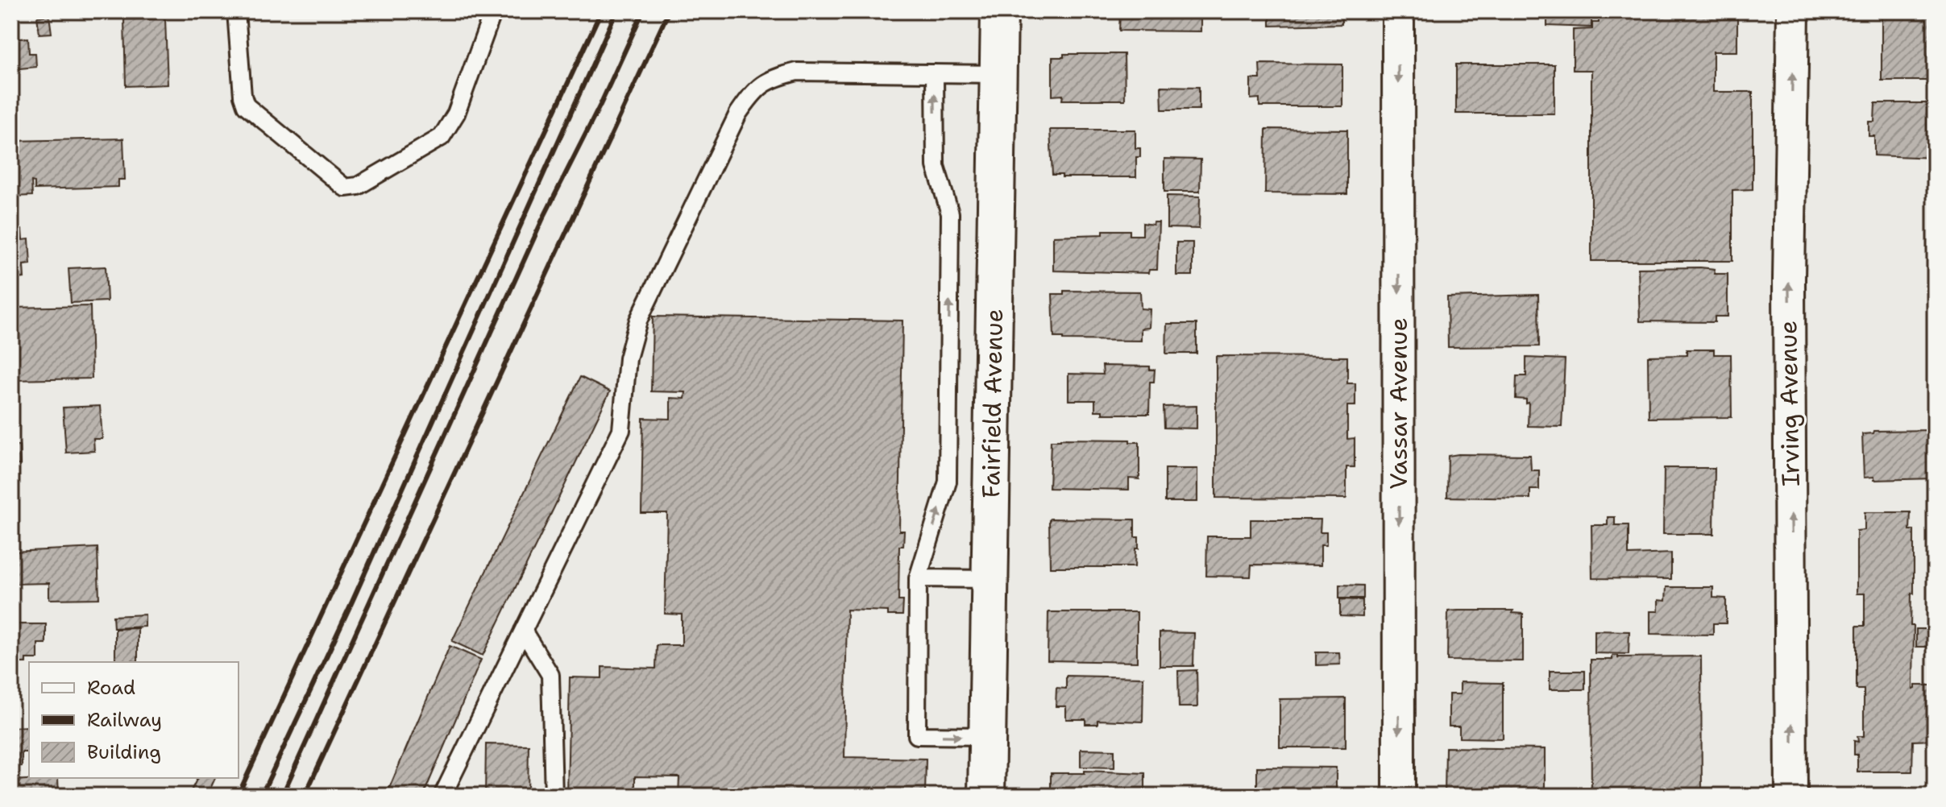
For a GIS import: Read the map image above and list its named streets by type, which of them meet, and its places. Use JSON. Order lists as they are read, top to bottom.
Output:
{
  "streets": {
    "main road": ["Fairfield Avenue"],
    "street": ["Vassar Avenue", "Irving Avenue"]
  },
  "one_way": ["Vassar Avenue", "Irving Avenue"],
  "legend": ["Road", "Railway", "Building"]
}
